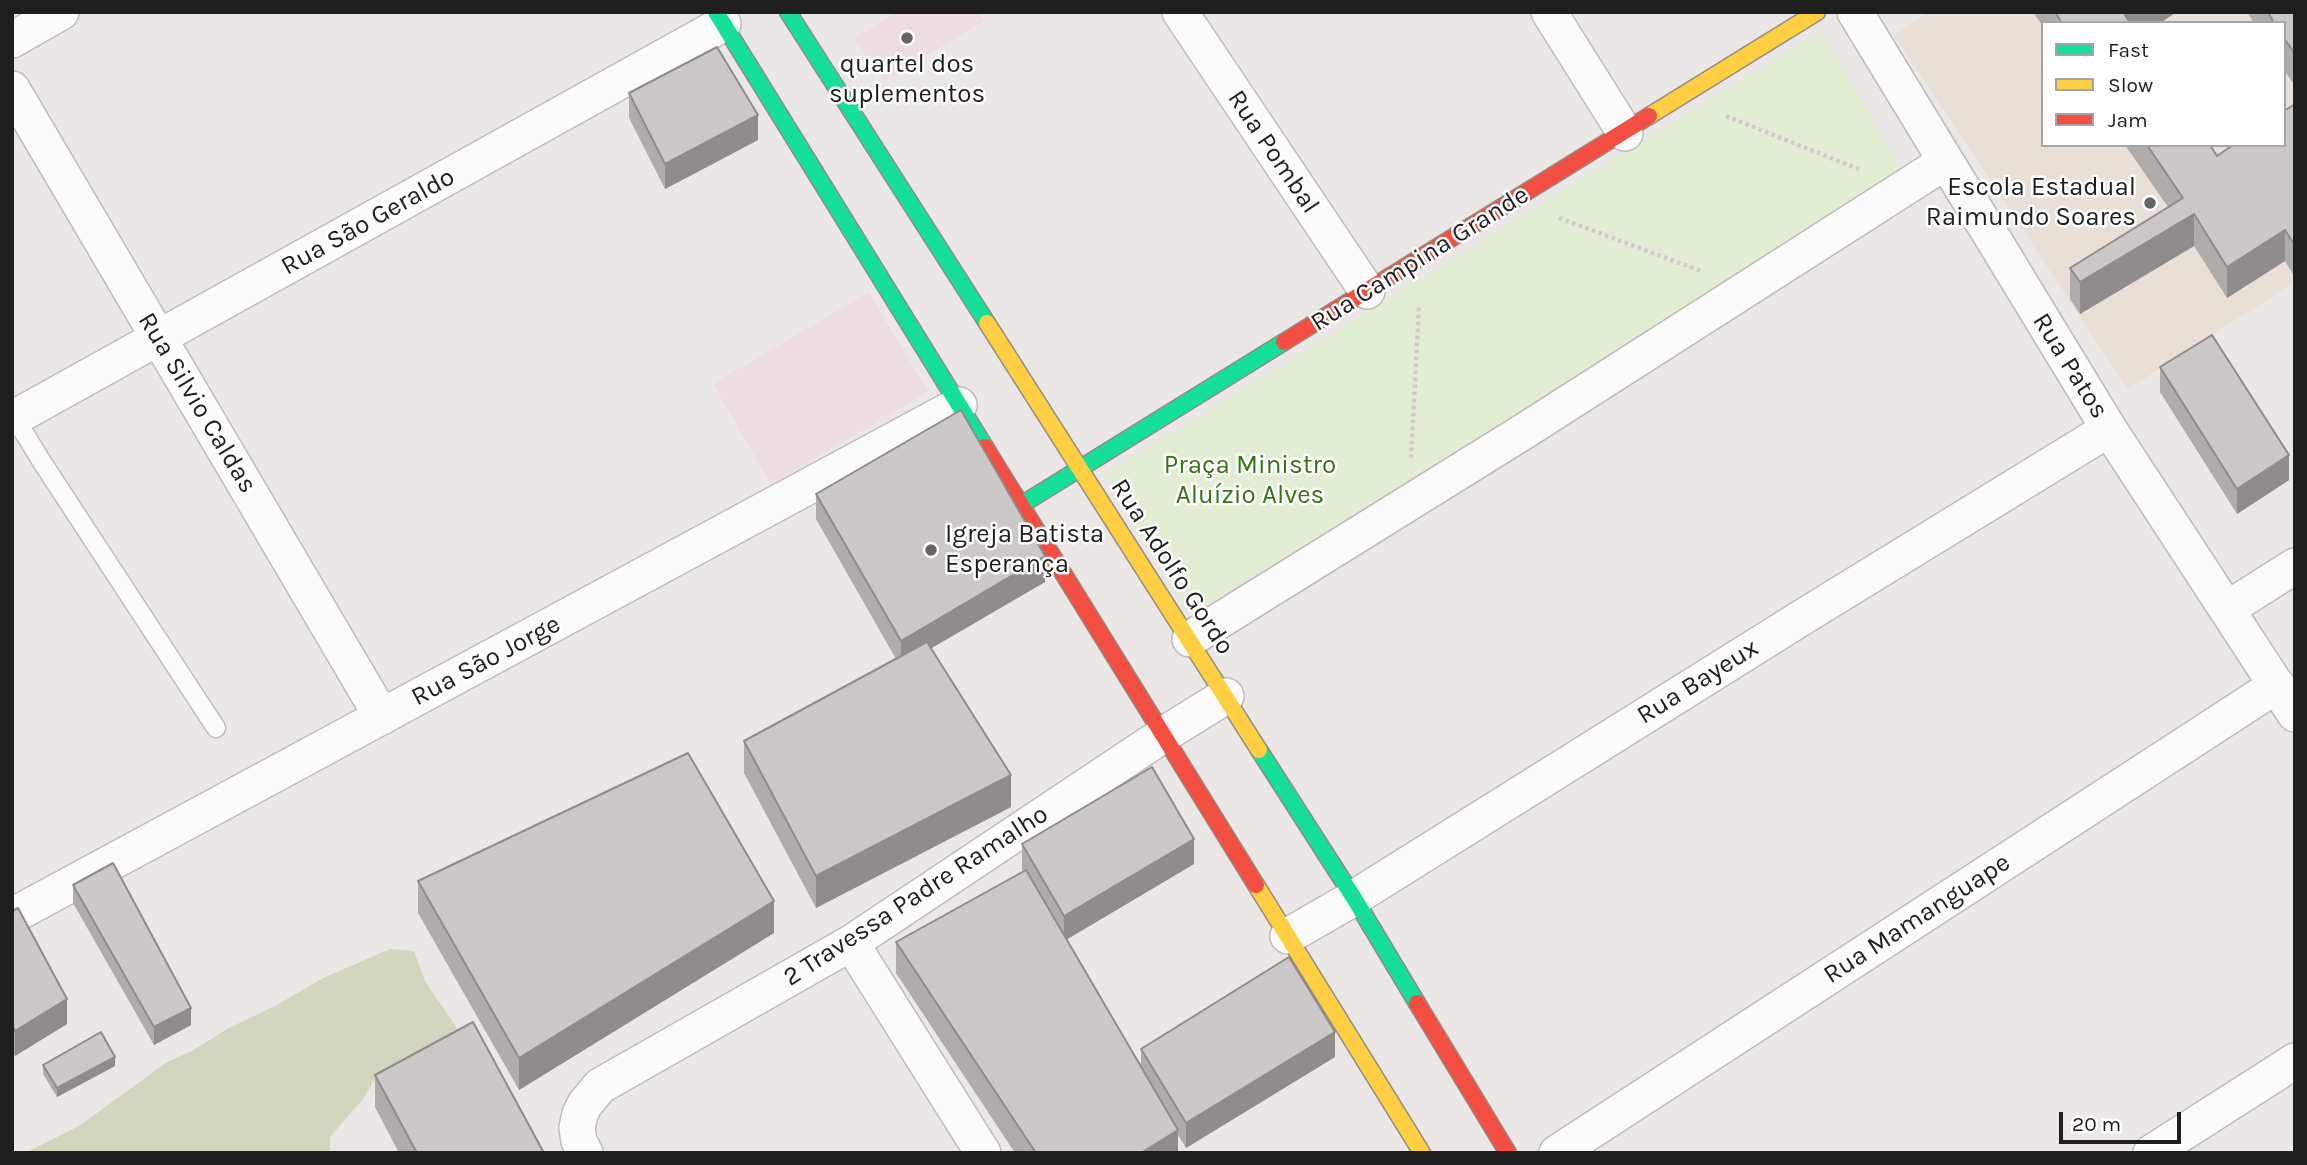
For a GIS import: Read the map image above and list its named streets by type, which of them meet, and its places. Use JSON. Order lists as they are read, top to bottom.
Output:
{
  "streets": {
    "main road": ["Rua Campina Grande", "Rua Adolfo Gordo"],
    "street": [
      "Rua Pombal",
      "Rua São Geraldo",
      "Rua Patos",
      "Rua Silvio Caldas",
      "Rua São Jorge",
      "Rua Bayeux",
      "2 Travessa Padre Ramalho",
      "Rua Mamanguape"
    ]
  },
  "crossings": [
    ["Rua Pombal", "Rua Campina Grande"],
    ["Rua São Geraldo", "Rua Silvio Caldas"],
    ["Rua Campina Grande", "Rua Adolfo Gordo"],
    ["Rua Patos", "Rua Bayeux"],
    ["Rua Patos", "Rua Mamanguape"],
    ["Rua Silvio Caldas", "Rua São Jorge"],
    ["Rua Adolfo Gordo", "Rua Bayeux"],
    ["Rua Adolfo Gordo", "2 Travessa Padre Ramalho"]
  ],
  "parks": ["Praça Ministro Aluízio Alves"],
  "places": ["quartel dos suplementos", "Escola Estadual Raimundo Soares", "Igreja Batista Esperança"],
  "legend": ["Fast", "Slow", "Jam"],
  "scale_bar": "20 m"
}
